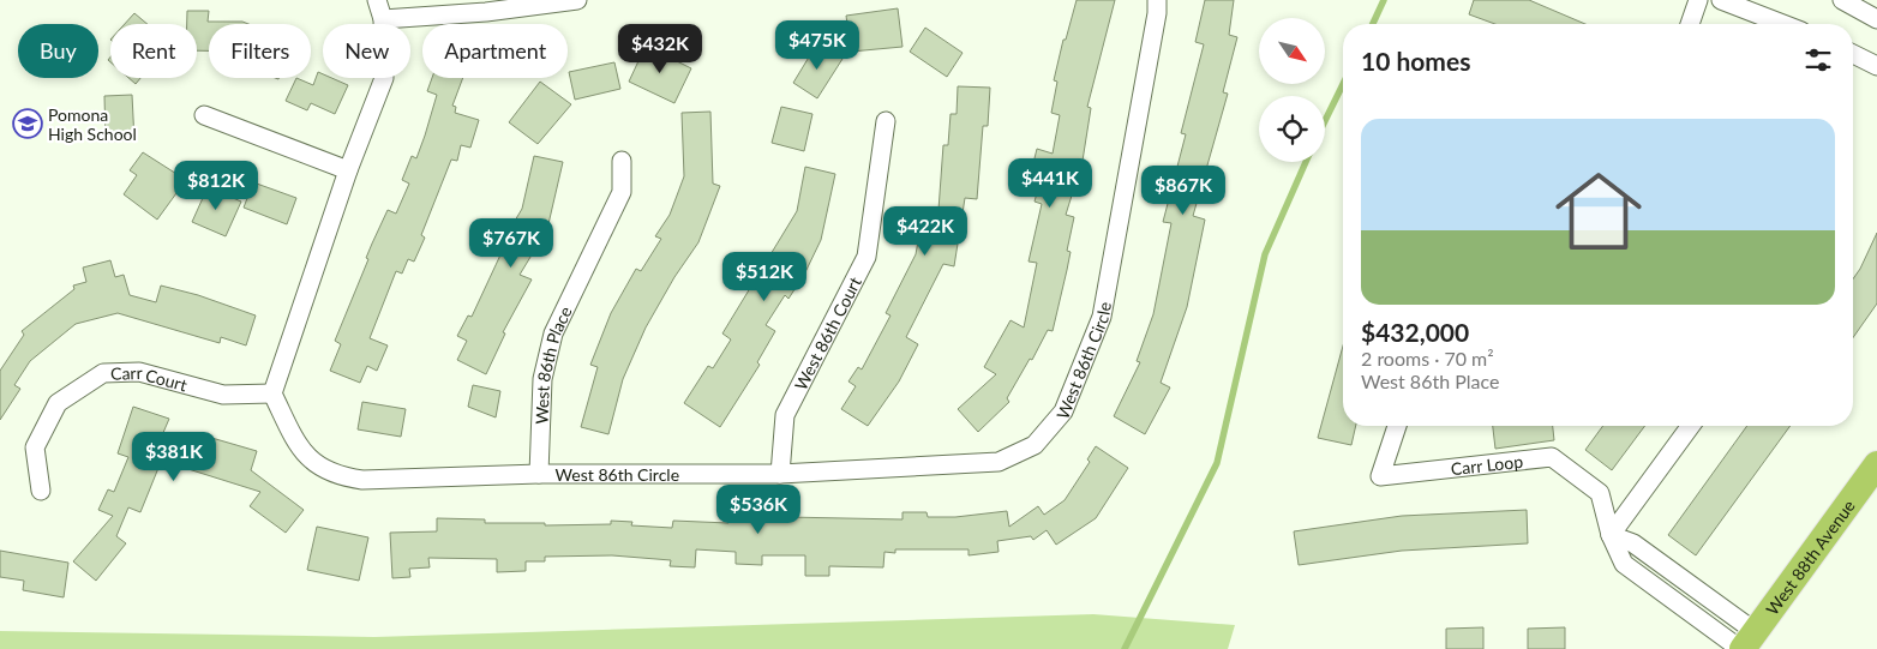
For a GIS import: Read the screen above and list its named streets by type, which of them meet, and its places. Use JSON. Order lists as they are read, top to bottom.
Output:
{
  "streets": {
    "main road": ["West 88th Avenue"],
    "street": [
      "West 86th Court",
      "West 86th Circle",
      "West 86th Place",
      "Carr Court",
      "Carr Loop"
    ]
  },
  "crossings": [
    ["West 86th Court", "West 86th Circle"],
    ["West 86th Circle", "West 86th Place"],
    ["West 86th Circle", "Carr Court"]
  ],
  "places": {
    "school or university": ["Pomona High School"]
  },
  "north": "bottom right",
  "page": {
    "price": [
      "$475K",
      "$432K",
      "$441K",
      "$812K",
      "$867K",
      "$422K",
      "$767K",
      "$512K",
      "$381K",
      "$536K"
    ],
    "chip": [
      "Buy",
      "Rent",
      "Filters",
      "New",
      "Apartment"
    ],
    "heading": "10 homes",
    "list": [
      {
        "name": "$432,000",
        "note": "2 rooms · 70 m² · West 86th Place"
      }
    ]
  }
}
